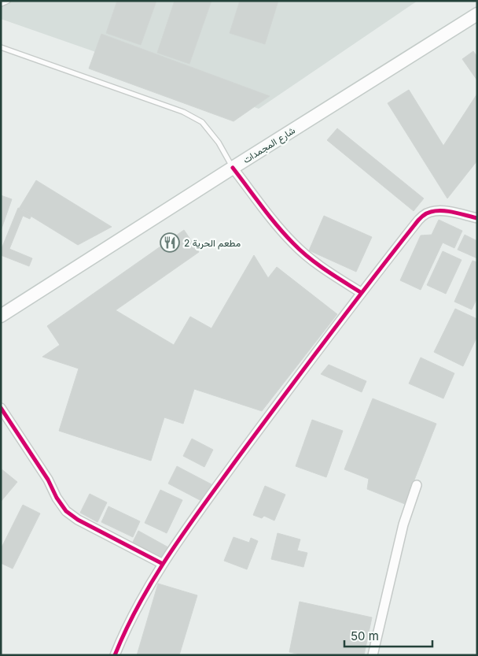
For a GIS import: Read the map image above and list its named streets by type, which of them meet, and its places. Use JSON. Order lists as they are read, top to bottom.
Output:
{
  "streets": {
    "main road": ["شارع المجمدات"]
  },
  "places": {
    "restaurant": ["مطعم الحرية 2"]
  },
  "scale_bar": "50 m"
}
